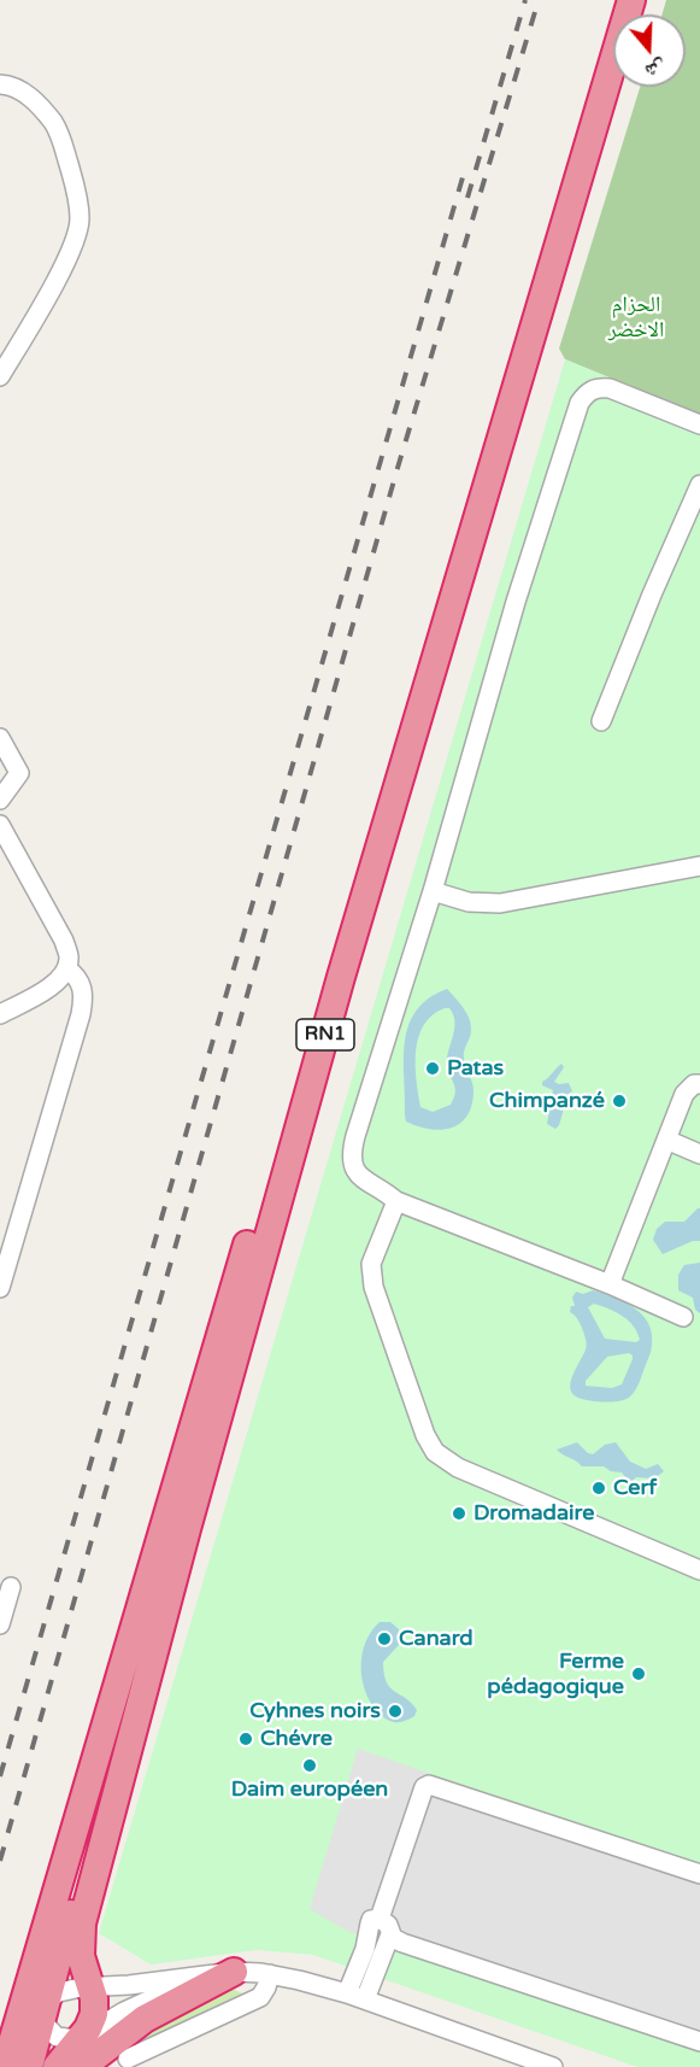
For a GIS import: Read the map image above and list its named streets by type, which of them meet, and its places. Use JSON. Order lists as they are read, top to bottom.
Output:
{
  "streets": {
    "highway": ["RN1"]
  },
  "parks": ["الحزام الاخضر"],
  "places": [
    "Patas",
    "Chimpanzé",
    "Cerf",
    "Dromadaire",
    "Canard",
    "Ferme pédagogique",
    "Cyhnes noirs",
    "Chévre",
    "Daim européen"
  ],
  "north": "bottom"
}
